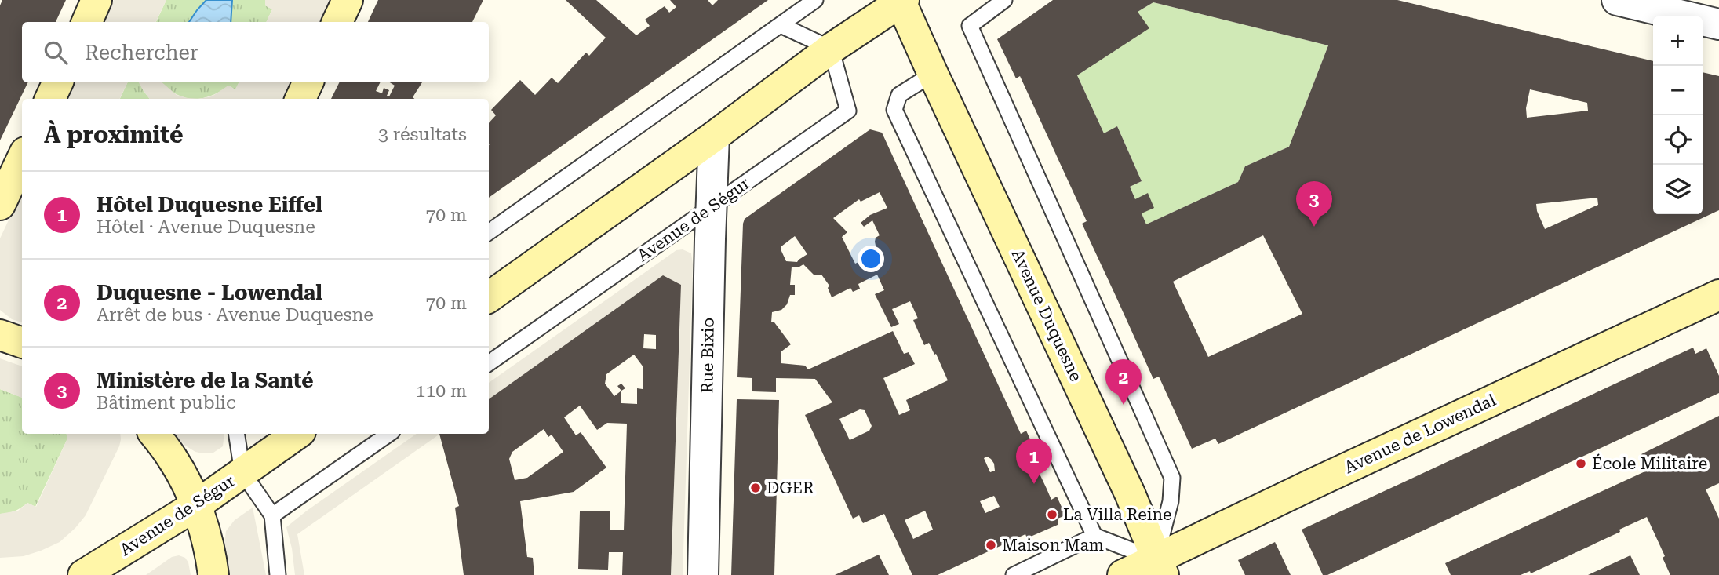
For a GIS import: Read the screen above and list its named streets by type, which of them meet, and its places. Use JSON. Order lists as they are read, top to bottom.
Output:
{
  "streets": {
    "street": [
      "Avenue de Ségur",
      "Avenue Duquesne",
      "Rue Bixio",
      "Avenue de Lowendal"
    ]
  },
  "crossings": [
    ["Avenue de Ségur", "Rue Bixio"],
    ["Avenue Duquesne", "Avenue de Lowendal"]
  ],
  "places": [
    "École Militaire",
    "DGER",
    "La Villa Reine",
    "Maison Mam"
  ],
  "page": {
    "map_buttons": ["+", "−"],
    "search": "Rechercher",
    "heading": ["À proximité", "3 résultats"],
    "list": [
      {
        "mark": "1",
        "name": "Hôtel Duquesne Eiffel",
        "note": "Hôtel · Avenue Duquesne",
        "value": "70 m"
      },
      {
        "mark": "2",
        "name": "Duquesne - Lowendal",
        "note": "Arrêt de bus · Avenue Duquesne",
        "value": "70 m"
      },
      {
        "mark": "3",
        "name": "Ministère de la Santé",
        "note": "Bâtiment public",
        "value": "110 m"
      }
    ],
    "pins": ["3", "2", "1"]
  }
}
